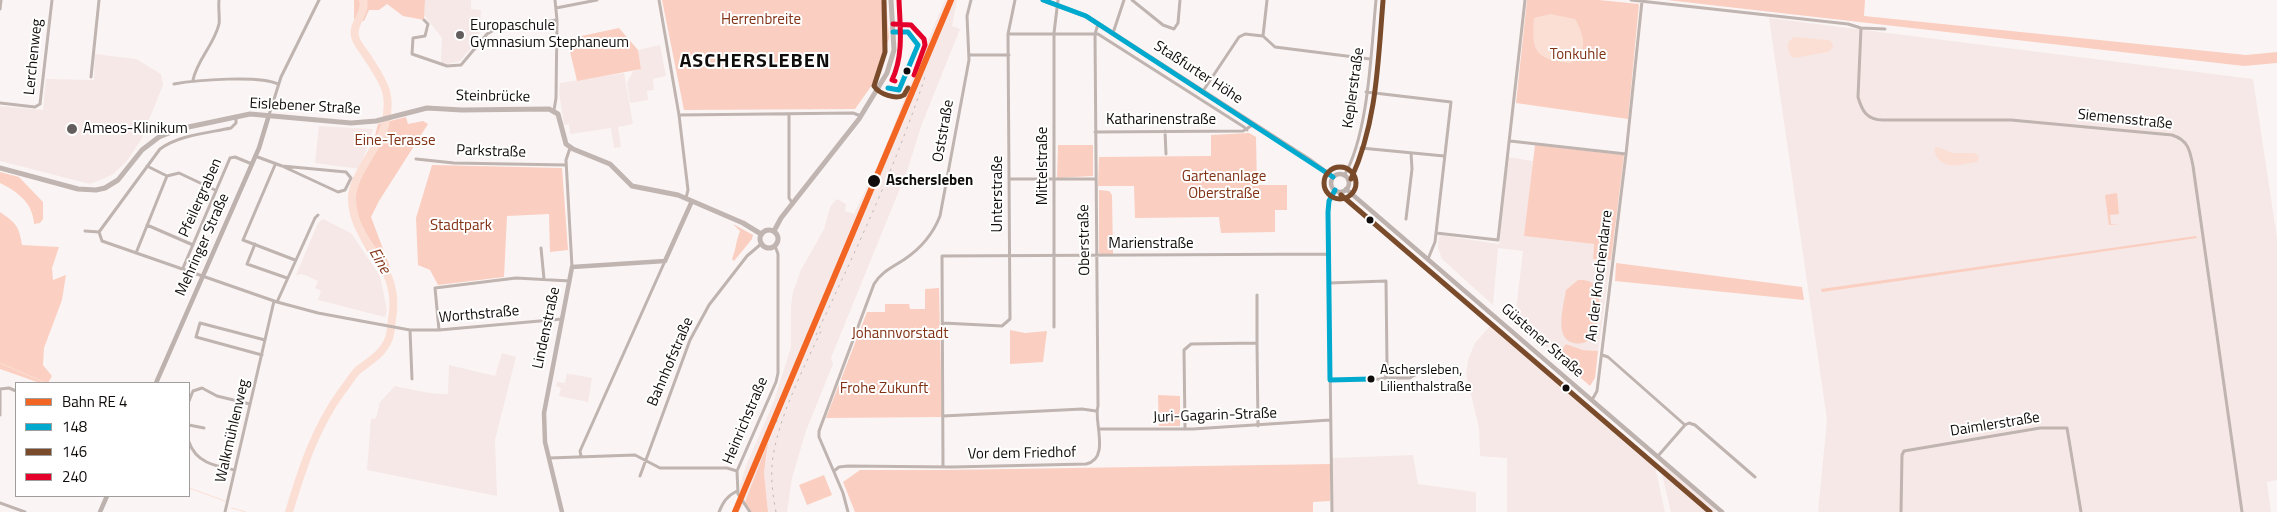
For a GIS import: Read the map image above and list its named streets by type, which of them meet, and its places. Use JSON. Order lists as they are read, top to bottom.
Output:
{
  "streets": {
    "main road": [
      "Staßfurter Höhe",
      "Steinbrücke",
      "Eislebener Straße",
      "Mehringer Straße",
      "Güstener Straße"
    ],
    "street": [
      "Lerchenweg",
      "Keplerstraße",
      "Katharinenstraße",
      "Siemensstraße",
      "Oststraße",
      "Parkstraße",
      "Mittelstraße",
      "Unterstraße",
      "Pfeilergraben",
      "Oberstraße",
      "Marienstraße",
      "An der Knochendarre",
      "Worthstraße",
      "Lindenstraße",
      "Bahnhofstraße",
      "Juri-Gagarin-Straße",
      "Heinrichstraße",
      "Daimlerstraße",
      "Walkmühlenweg",
      "Vor dem Friedhof"
    ]
  },
  "crossings": [
    ["Staßfurter Höhe", "Keplerstraße"],
    ["Staßfurter Höhe", "Katharinenstraße"],
    ["Staßfurter Höhe", "Mittelstraße"],
    ["Staßfurter Höhe", "Oberstraße"],
    ["Staßfurter Höhe", "Güstener Straße"],
    ["Keplerstraße", "Güstener Straße"],
    ["Steinbrücke", "Eislebener Straße"],
    ["Eislebener Straße", "Mehringer Straße"],
    ["Katharinenstraße", "Oberstraße"],
    ["Oststraße", "Vor dem Friedhof"],
    ["Parkstraße", "Lindenstraße"],
    ["Mittelstraße", "Marienstraße"],
    ["Unterstraße", "Marienstraße"],
    ["Pfeilergraben", "Mehringer Straße"],
    ["Oberstraße", "Marienstraße"],
    ["Oberstraße", "Juri-Gagarin-Straße"],
    ["Oberstraße", "Vor dem Friedhof"],
    ["An der Knochendarre", "Güstener Straße"],
    ["Worthstraße", "Lindenstraße"],
    ["Worthstraße", "Walkmühlenweg"],
    ["Bahnhofstraße", "Heinrichstraße"]
  ],
  "districts": ["ASCHERSLEBEN"],
  "water": ["Eine"],
  "parks": [
    "Herrenbreite",
    "Tonkuhle",
    "Eine-Terasse",
    "Gartenanlage Oberstraße",
    "Stadtpark",
    "Johannvorstadt",
    "Frohe Zukunft"
  ],
  "places": [
    "Europaschule Gymnasium Stephaneum",
    "Ameos-Klinikum",
    "Aschersleben",
    "Aschersleben, Lilienthalstraße"
  ],
  "lines": ["transit line 148", "transit line 240", "transit line 146"],
  "legend": [
    "Bahn RE 4",
    "148",
    "146",
    "240"
  ]
}
